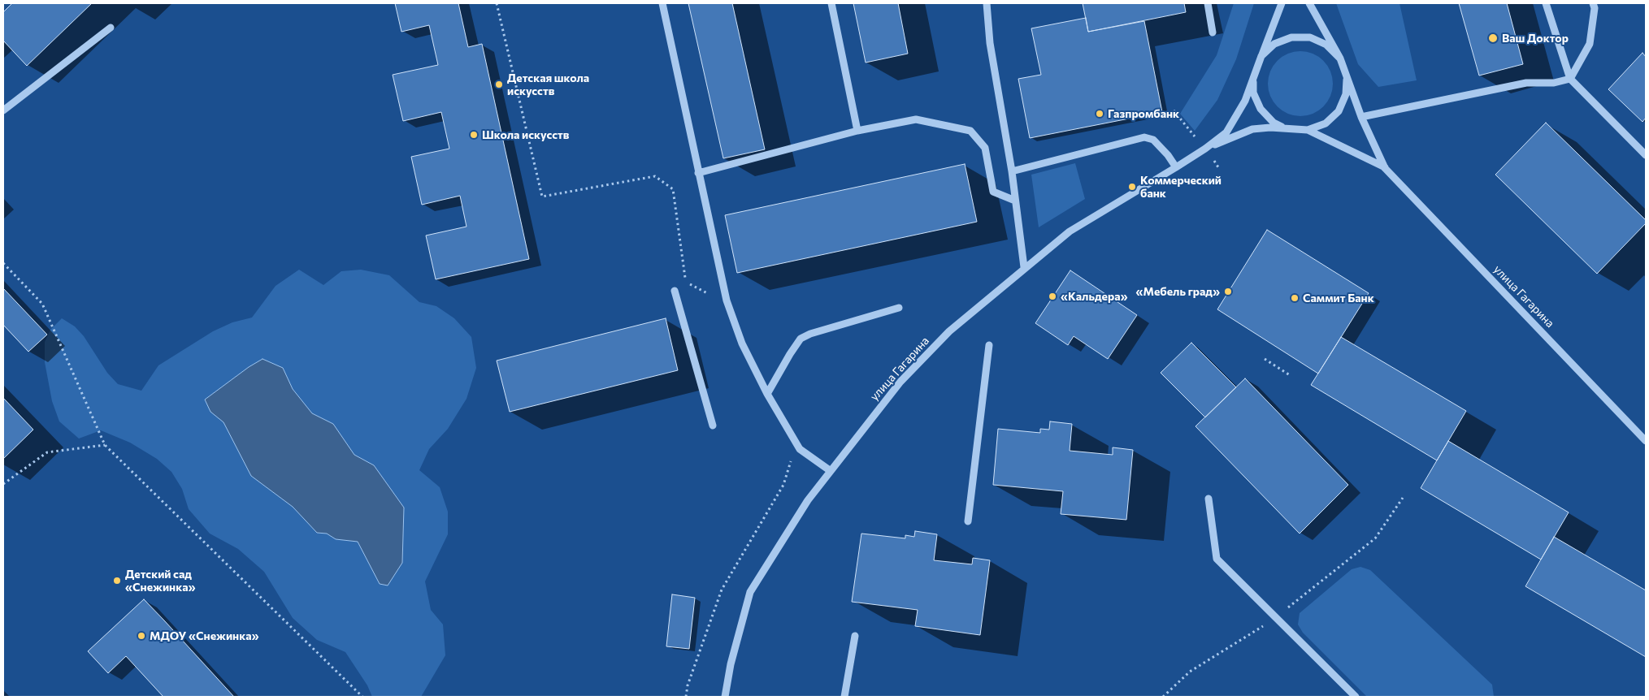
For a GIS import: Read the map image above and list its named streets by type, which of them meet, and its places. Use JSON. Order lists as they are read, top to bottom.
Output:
{
  "streets": {
    "street": ["улица Гагарина"]
  },
  "places": [
    "Ваш Доктор",
    "Детская школа искусств",
    "Газпромбанк",
    "Школа искусств",
    "Коммерческий банк",
    "«Мебель град»",
    "«Кальдера»",
    "Саммит Банк",
    "Детский сад «Снежинка»",
    "МДОУ «Снежинка»"
  ]
}
